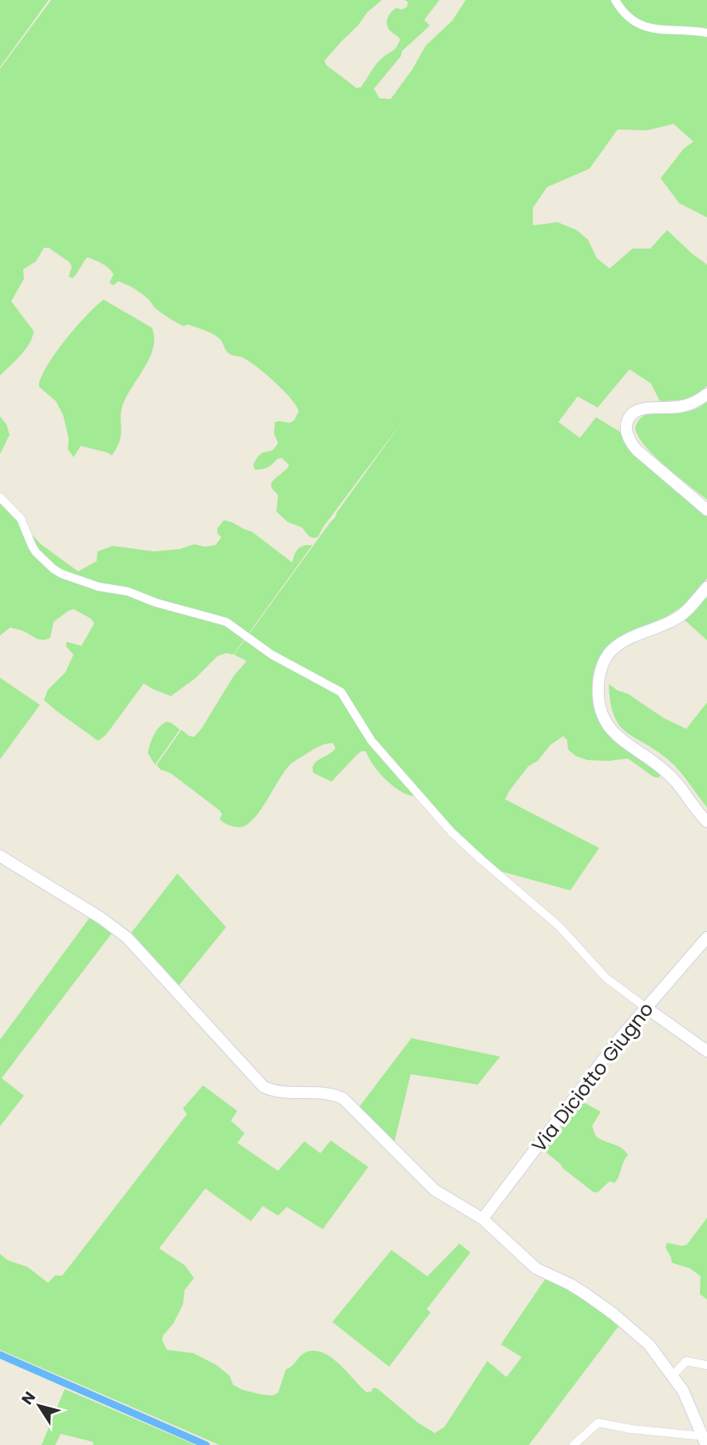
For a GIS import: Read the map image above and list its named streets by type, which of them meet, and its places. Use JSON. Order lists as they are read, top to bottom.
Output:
{
  "streets": {
    "main road": ["Via Diciotto Giugno"]
  },
  "north": "top left"
}
